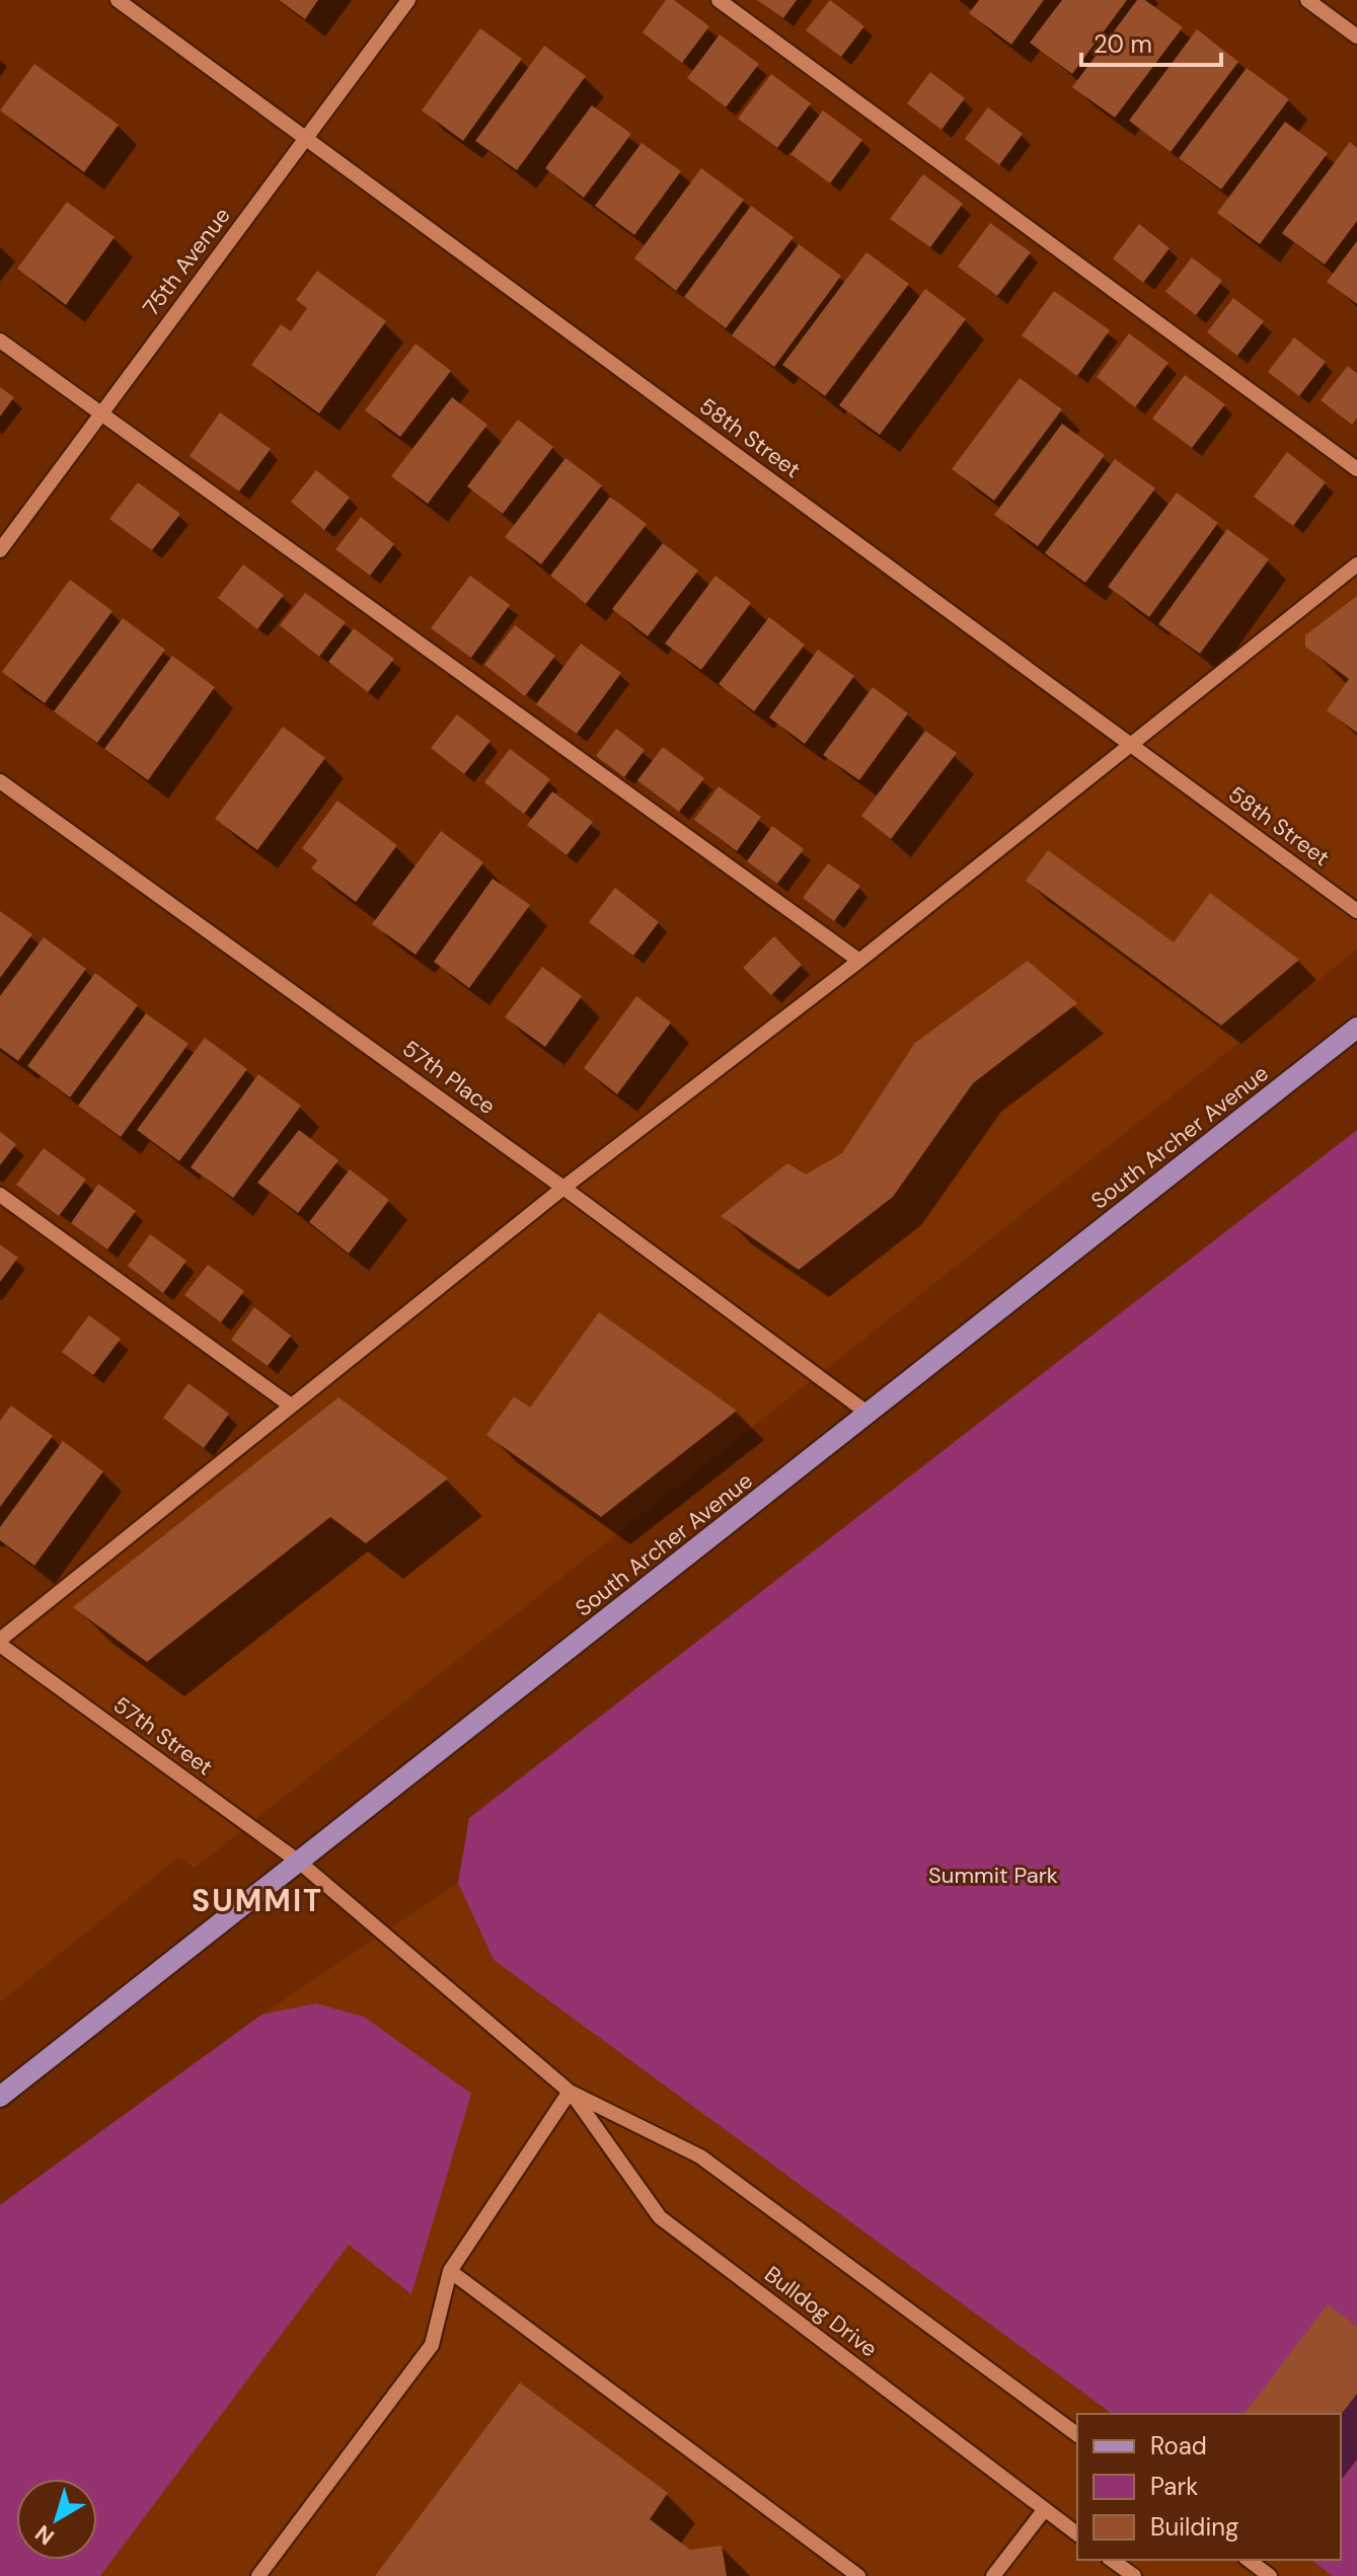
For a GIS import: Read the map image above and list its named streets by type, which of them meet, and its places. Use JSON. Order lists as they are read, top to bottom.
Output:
{
  "streets": {
    "main road": ["South Archer Avenue"],
    "street": [
      "75th Avenue",
      "58th Street",
      "57th Place",
      "57th Street",
      "Bulldog Drive"
    ]
  },
  "crossings": [
    ["75th Avenue", "58th Street"],
    ["57th Place", "South Archer Avenue"],
    ["South Archer Avenue", "57th Street"],
    ["South Archer Avenue", "Bulldog Drive"],
    ["57th Street", "Bulldog Drive"]
  ],
  "districts": ["SUMMIT"],
  "parks": ["Summit Park"],
  "legend": ["Road", "Park", "Building"],
  "scale_bar": "20 m",
  "north": "bottom left"
}
